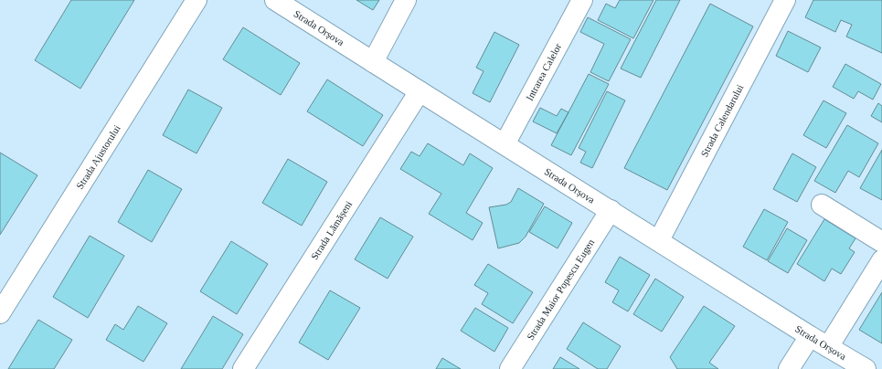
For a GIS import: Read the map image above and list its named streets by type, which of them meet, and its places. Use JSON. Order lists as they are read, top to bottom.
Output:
{
  "streets": {
    "street": [
      "Strada Orșova",
      "Intrarea Calelor",
      "Strada Calendarului",
      "Strada Ajustorului",
      "Strada Lămășeni",
      "Strada Maior Popescu Eugen"
    ]
  },
  "crossings": [
    ["Strada Orșova", "Intrarea Calelor"],
    ["Strada Orșova", "Strada Calendarului"],
    ["Strada Orșova", "Strada Lămășeni"],
    ["Strada Orșova", "Strada Maior Popescu Eugen"]
  ]
}
